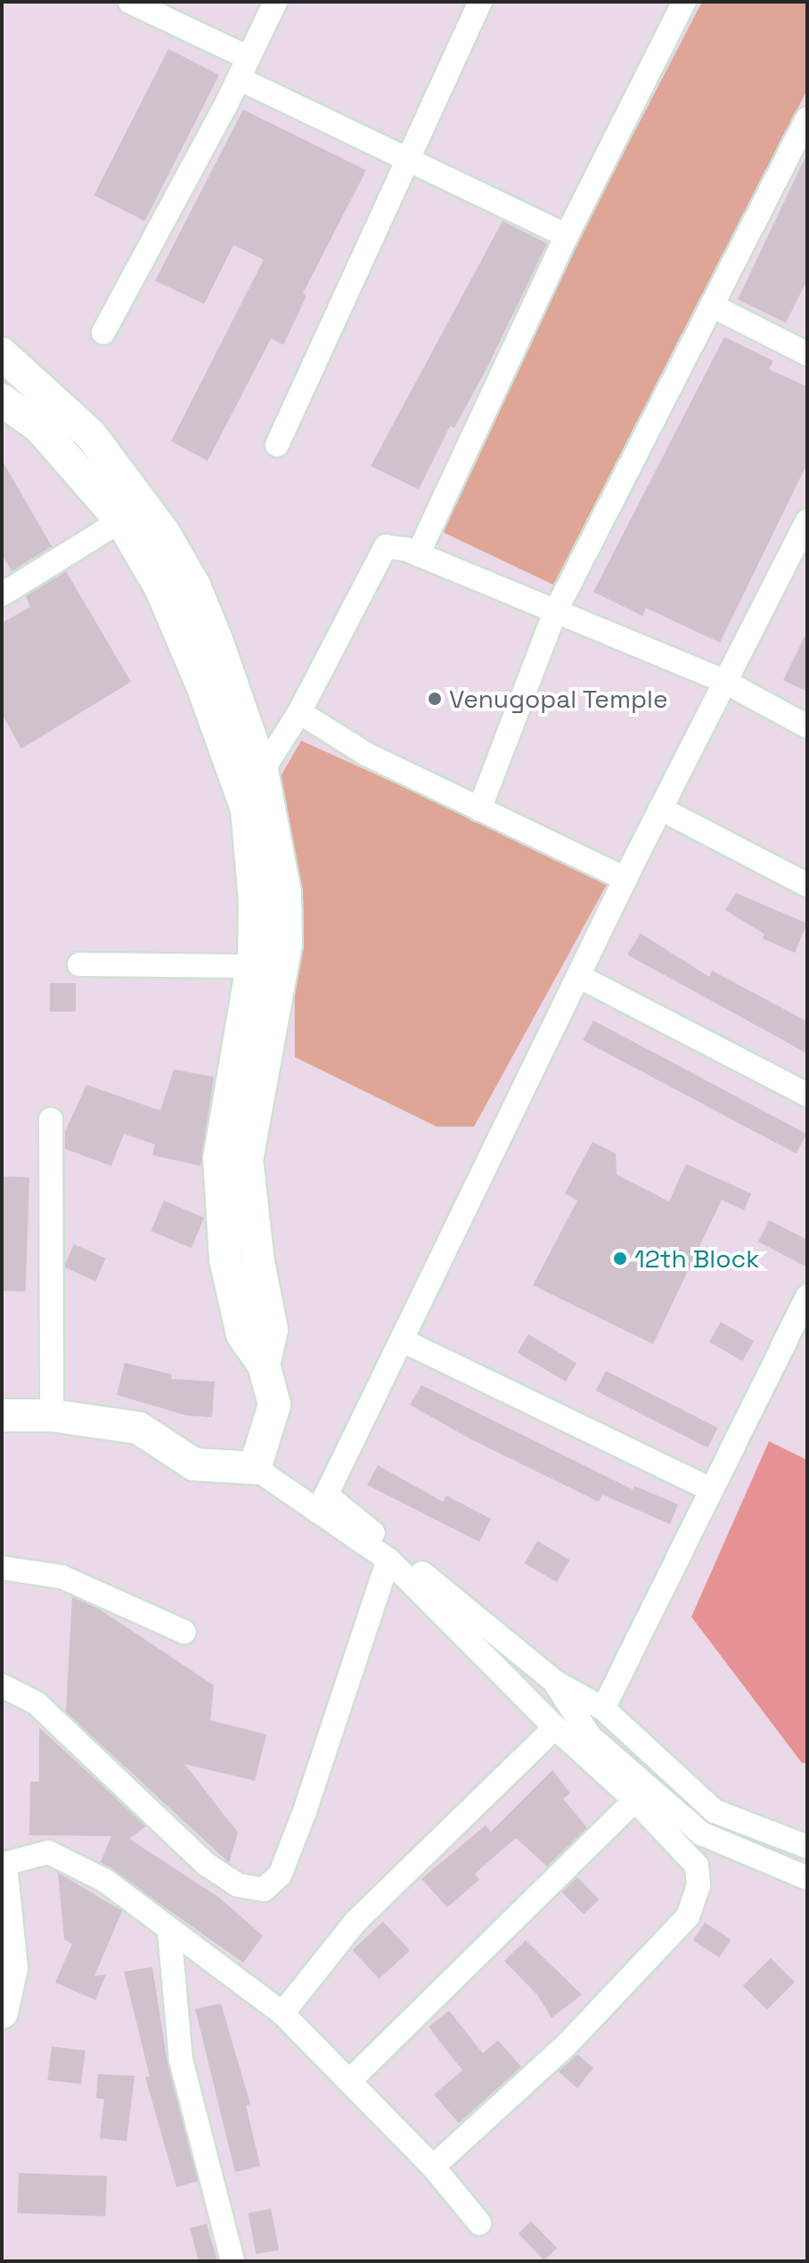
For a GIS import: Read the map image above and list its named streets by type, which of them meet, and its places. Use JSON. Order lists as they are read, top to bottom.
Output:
{
  "places": ["Venugopal Temple", "12th Block"]
}
